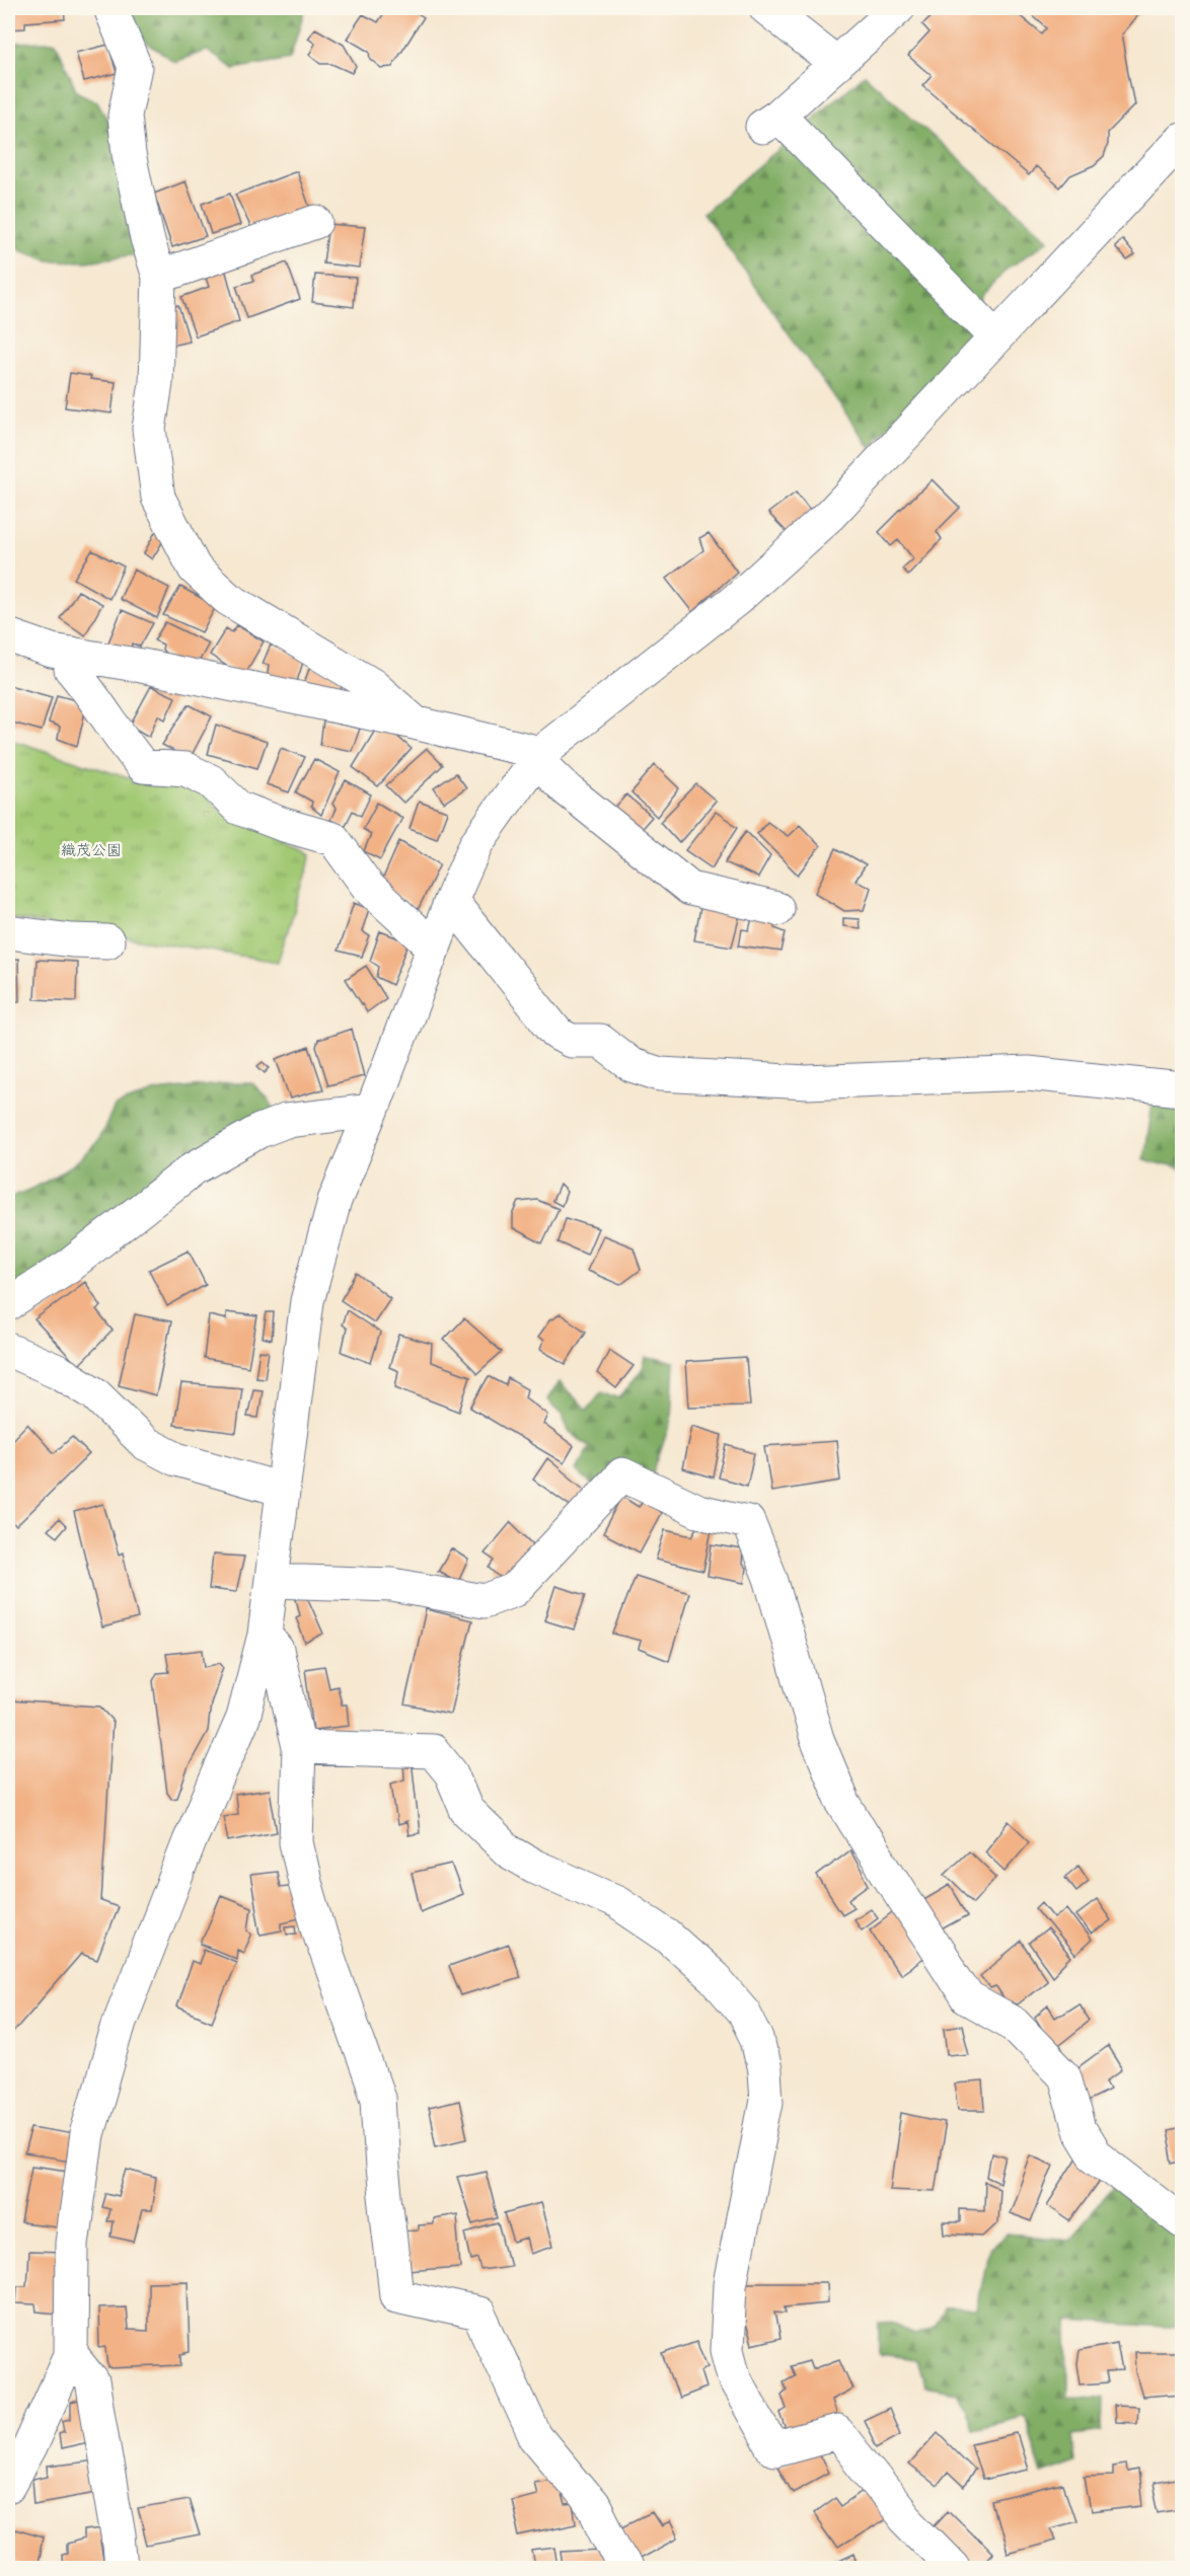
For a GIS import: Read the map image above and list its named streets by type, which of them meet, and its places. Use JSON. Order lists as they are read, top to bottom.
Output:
{
  "parks": ["織茂公園"]
}
